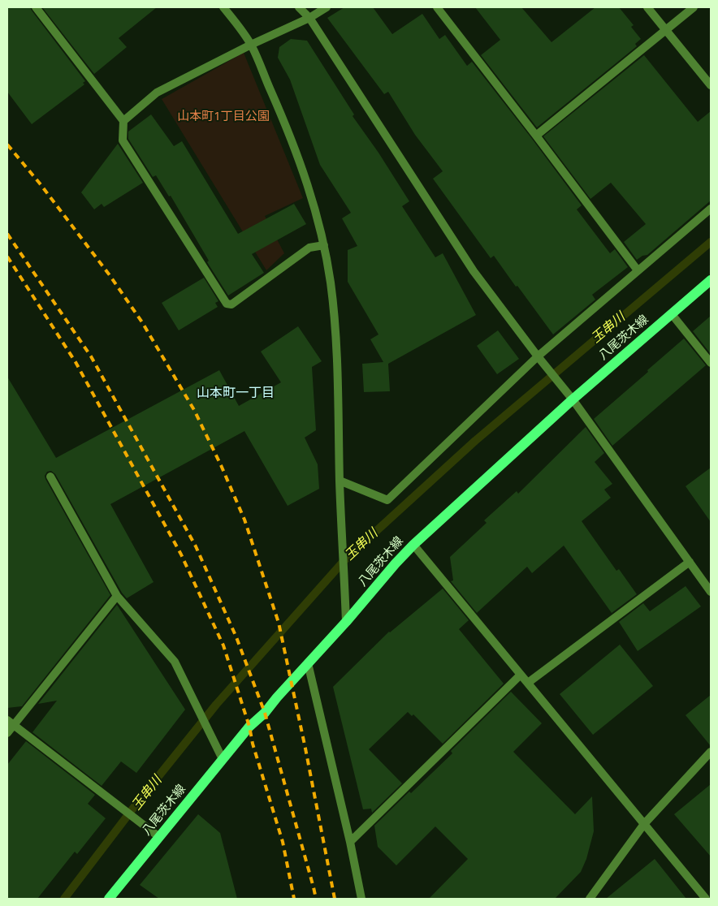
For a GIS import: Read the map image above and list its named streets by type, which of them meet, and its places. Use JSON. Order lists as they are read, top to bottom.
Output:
{
  "streets": {
    "main road": ["八尾茨木線"]
  },
  "districts": ["山本町一丁目"],
  "water": ["玉串川"],
  "parks": ["山本町1丁目公園"]
}
